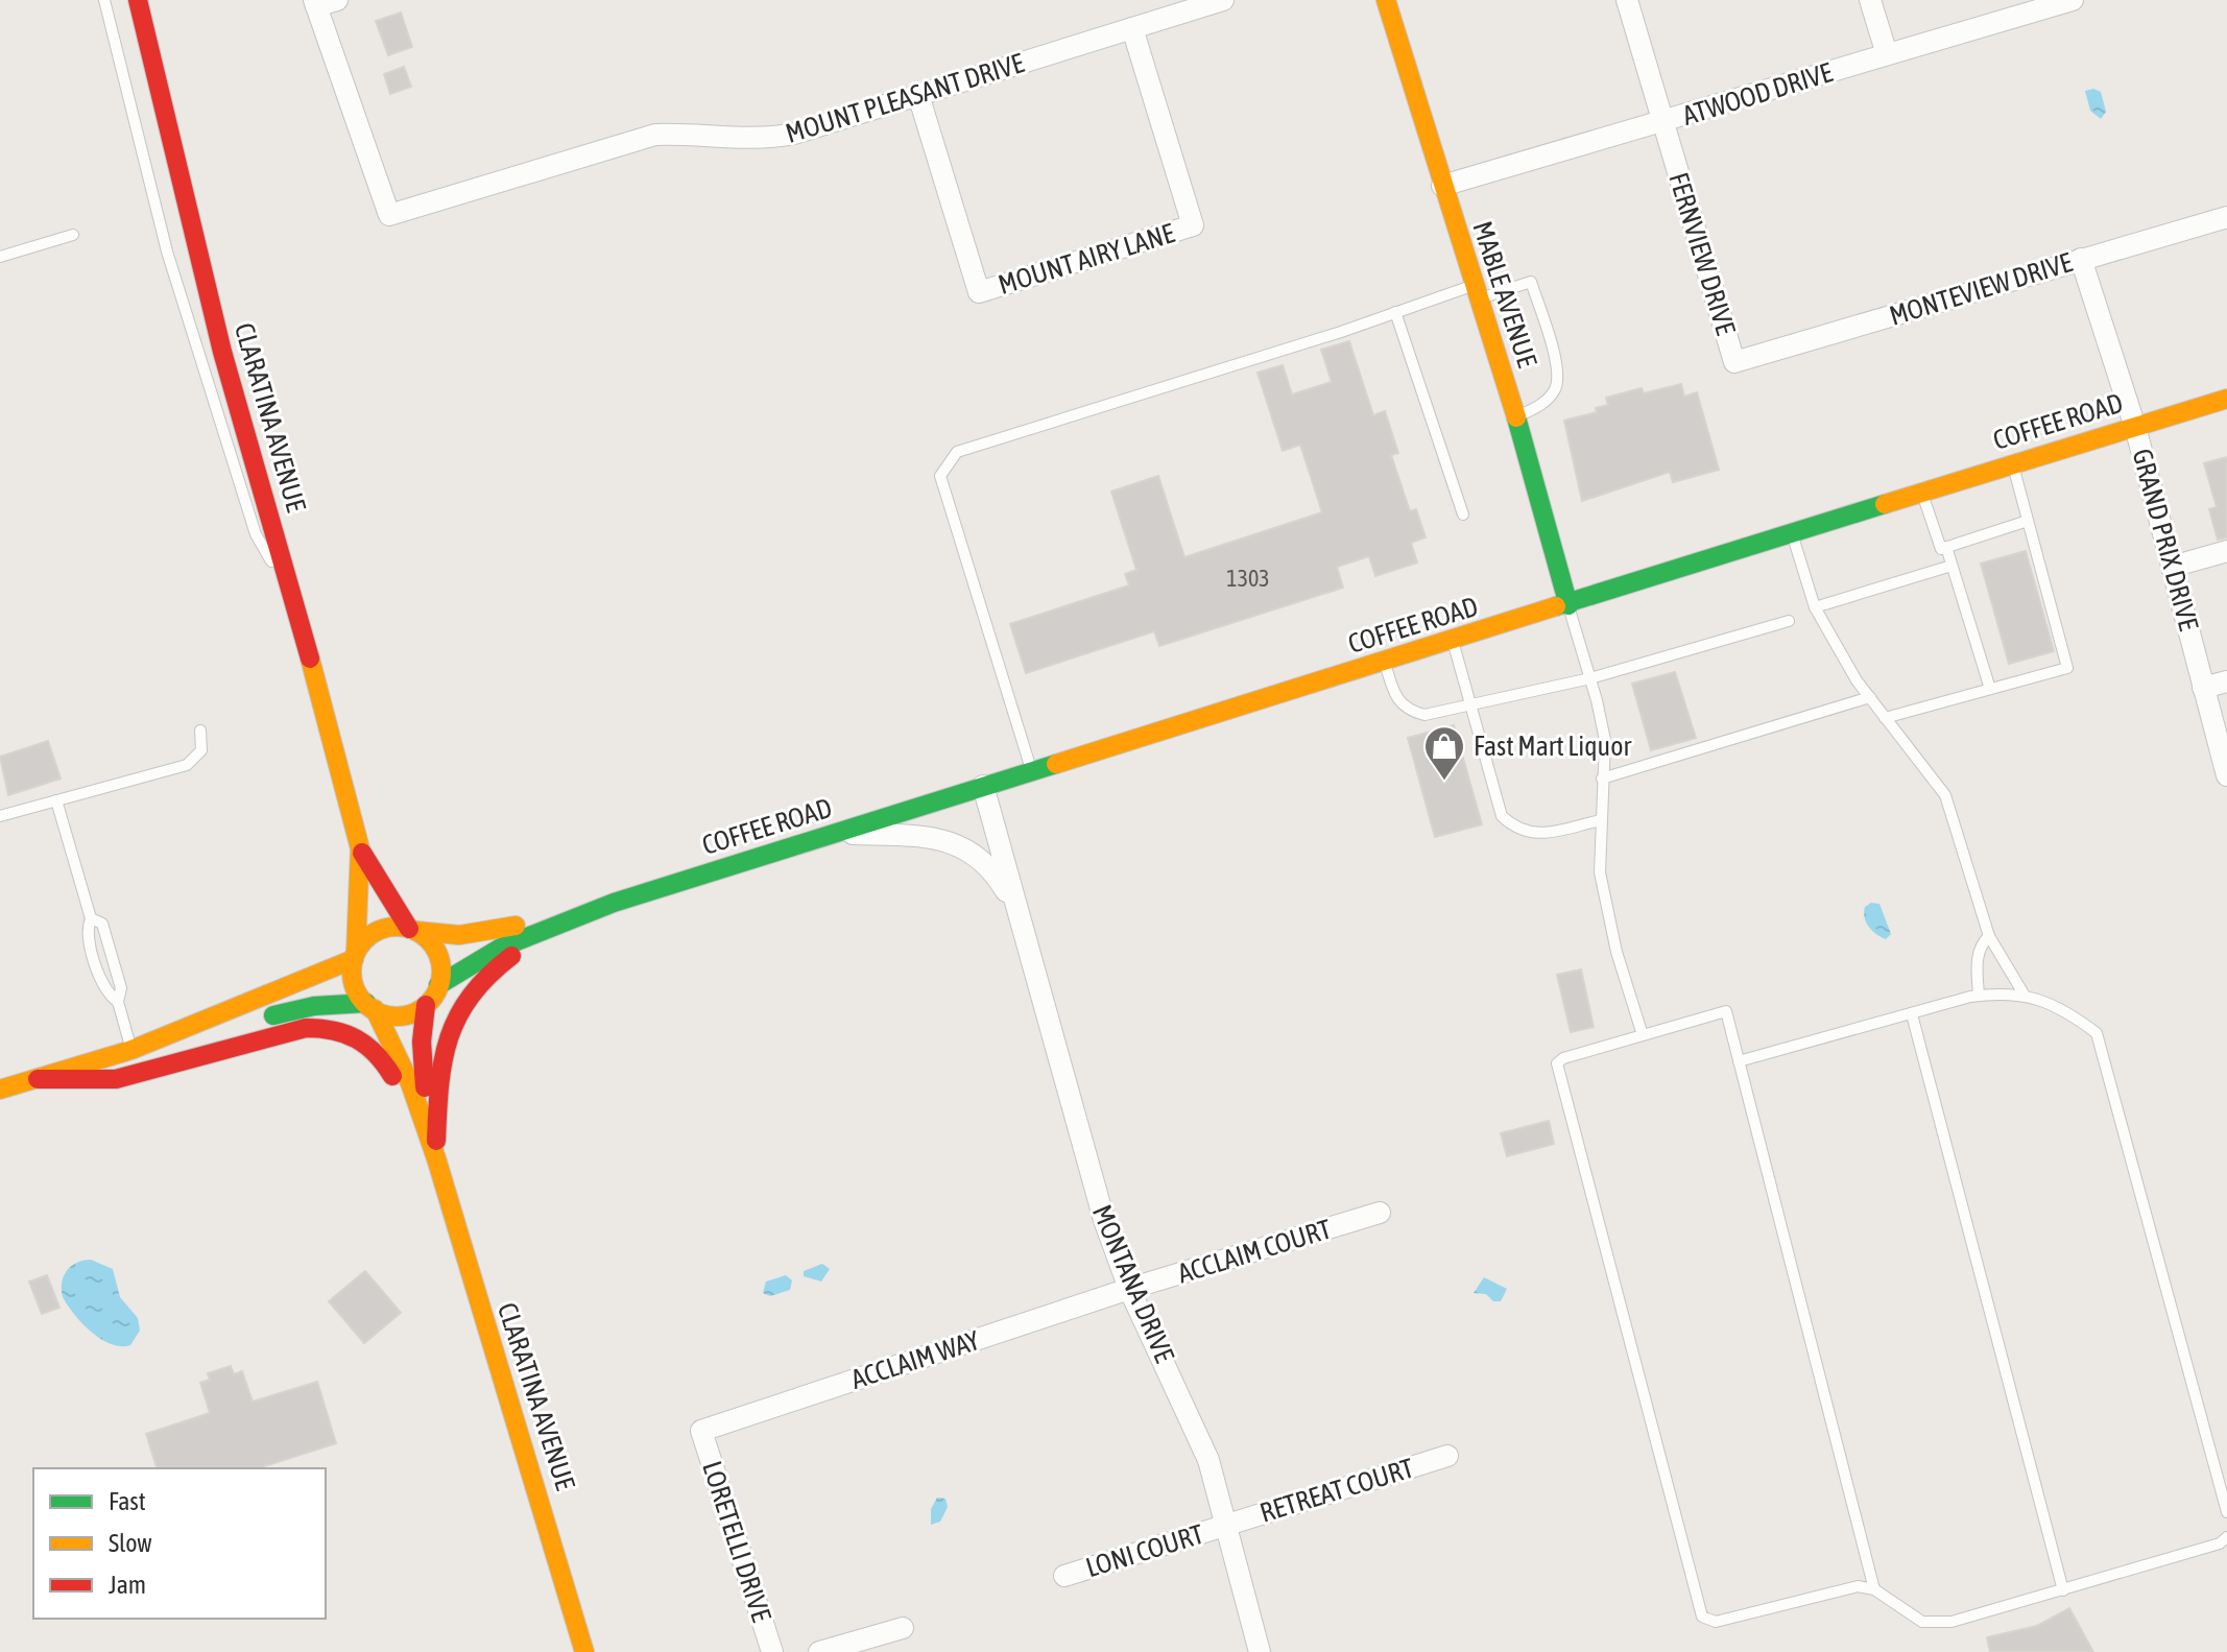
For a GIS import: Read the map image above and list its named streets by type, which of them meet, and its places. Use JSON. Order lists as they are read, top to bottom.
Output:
{
  "streets": {
    "main road": ["MABLE AVENUE", "CLARATINA AVENUE", "COFFEE ROAD"],
    "street": [
      "ATWOOD DRIVE",
      "MOUNT PLEASANT DRIVE",
      "FERNVIEW DRIVE",
      "MOUNT AIRY LANE",
      "MONTEVIEW DRIVE",
      "GRAND PRIX DRIVE",
      "ACCLAIM COURT",
      "MONTANA DRIVE",
      "ACCLAIM WAY",
      "RETREAT COURT",
      "LORETELLI DRIVE",
      "LONI COURT"
    ]
  },
  "crossings": [
    ["ATWOOD DRIVE", "FERNVIEW DRIVE"],
    ["ATWOOD DRIVE", "MABLE AVENUE"],
    ["MOUNT PLEASANT DRIVE", "MOUNT AIRY LANE"],
    ["FERNVIEW DRIVE", "MONTEVIEW DRIVE"],
    ["MONTEVIEW DRIVE", "GRAND PRIX DRIVE"],
    ["MABLE AVENUE", "COFFEE ROAD"],
    ["CLARATINA AVENUE", "COFFEE ROAD"],
    ["COFFEE ROAD", "GRAND PRIX DRIVE"],
    ["COFFEE ROAD", "MONTANA DRIVE"],
    ["ACCLAIM COURT", "MONTANA DRIVE"],
    ["ACCLAIM COURT", "ACCLAIM WAY"],
    ["MONTANA DRIVE", "ACCLAIM WAY"],
    ["MONTANA DRIVE", "RETREAT COURT"],
    ["MONTANA DRIVE", "LONI COURT"],
    ["ACCLAIM WAY", "LORETELLI DRIVE"],
    ["RETREAT COURT", "LONI COURT"]
  ],
  "places": {
    "shop": ["Fast Mart Liquor"]
  },
  "house_numbers": ["1303"],
  "legend": ["Fast", "Slow", "Jam"]
}
